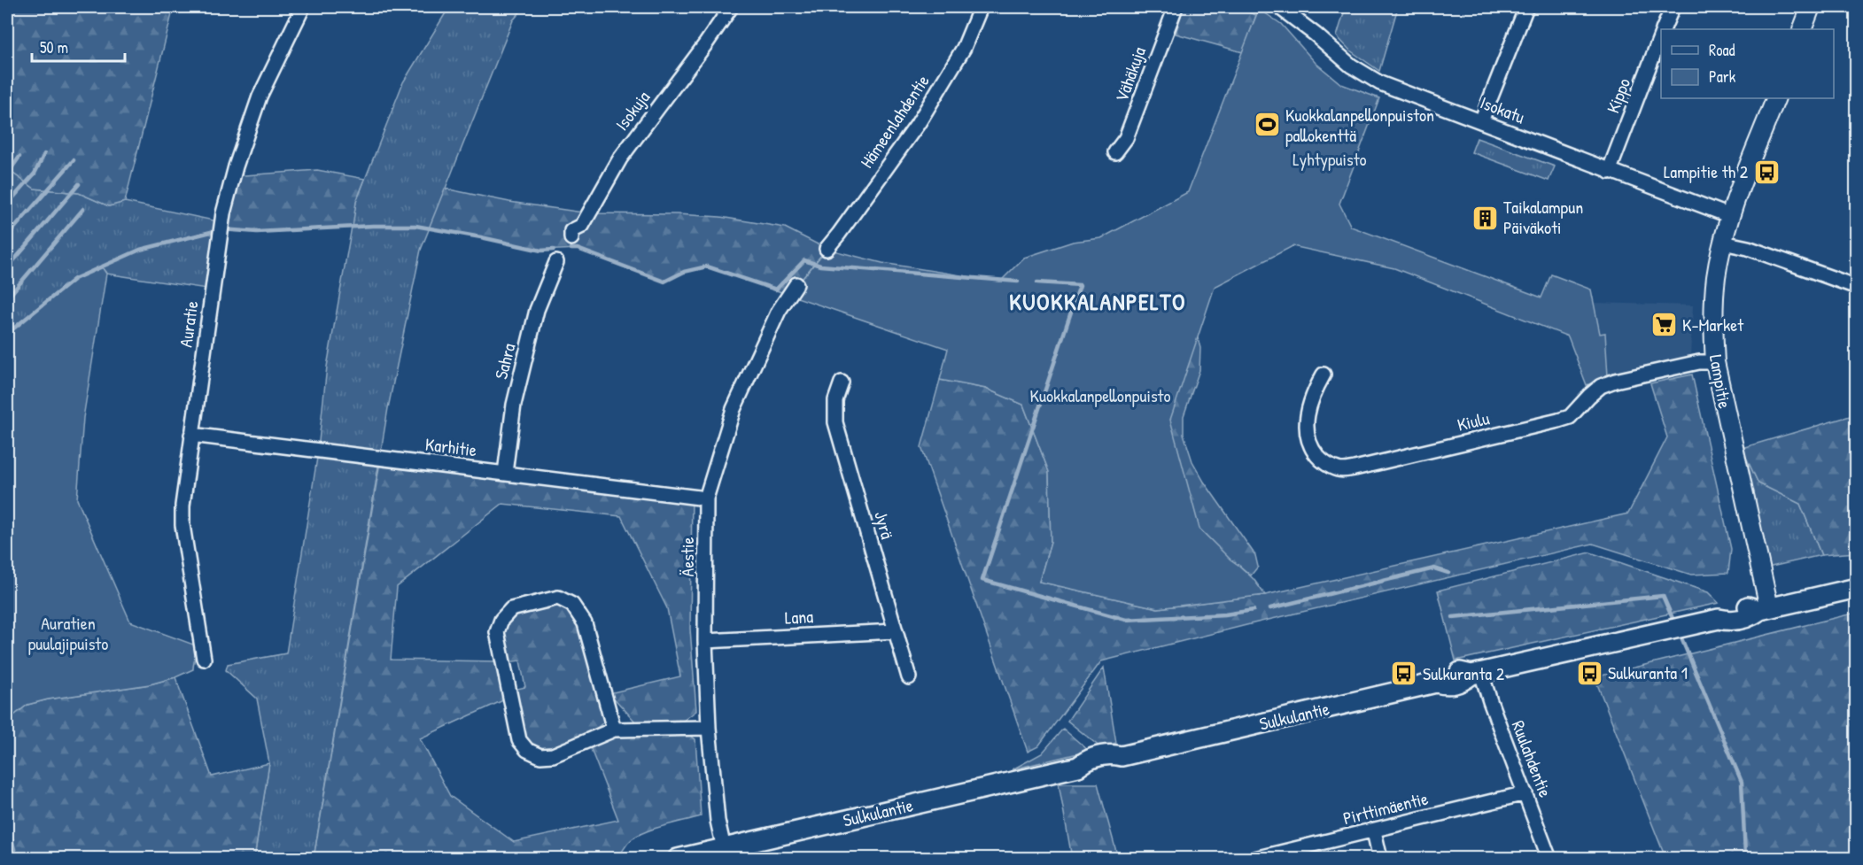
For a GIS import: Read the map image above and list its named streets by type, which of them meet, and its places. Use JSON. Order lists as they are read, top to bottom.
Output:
{
  "streets": {
    "main road": ["Sulkulantie"],
    "street": [
      "Vähäkuja",
      "Kippo",
      "Isokatu",
      "Isokuja",
      "Hämeenlahdentie",
      "Auratie",
      "Sahra",
      "Lampitie",
      "Kiulu",
      "Karhitie",
      "Jyrä",
      "Äestie",
      "Lana",
      "Ruulahdentie",
      "Pirttimäentie"
    ]
  },
  "crossings": [
    ["Kippo", "Isokatu"],
    ["Isokatu", "Lampitie"],
    ["Auratie", "Karhitie"],
    ["Sahra", "Karhitie"],
    ["Lampitie", "Kiulu"],
    ["Lampitie", "Sulkulantie"],
    ["Karhitie", "Äestie"],
    ["Jyrä", "Lana"],
    ["Äestie", "Lana"],
    ["Äestie", "Sulkulantie"],
    ["Sulkulantie", "Ruulahdentie"],
    ["Ruulahdentie", "Pirttimäentie"]
  ],
  "districts": ["KUOKKALANPELTO"],
  "parks": ["Lyhtypuisto", "Kuokkalanpellonpuisto", "Auratien puulajipuisto"],
  "places": {
    "sports": ["Kuokkalanpellonpuiston pallokenttä"],
    "bus stop": ["Lampitie th 2", "Sulkuranta 1", "Sulkuranta 2"],
    "building": ["Taikalampun Päiväkoti"],
    "supermarket": ["K-Market"]
  },
  "legend": ["Road", "Park"],
  "scale_bar": "50 m"
}
